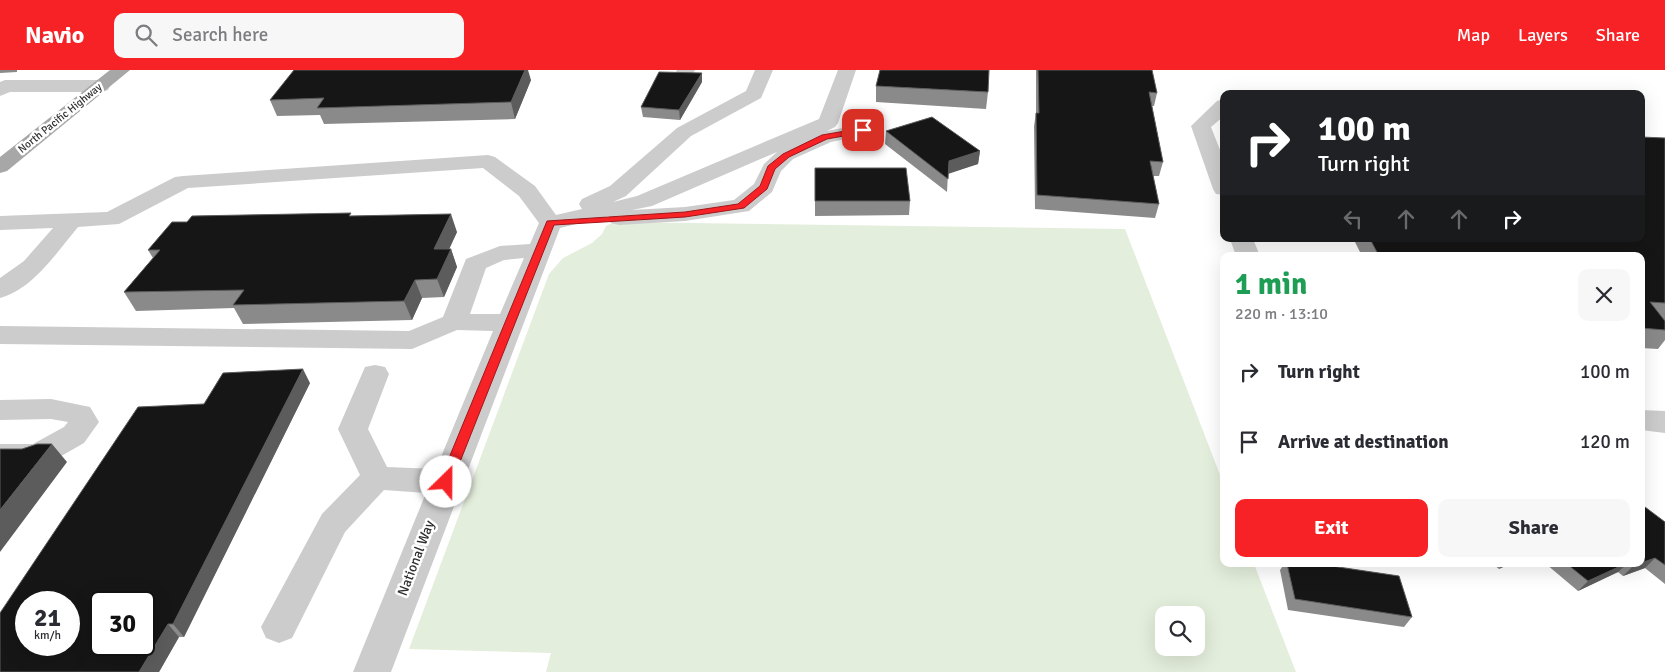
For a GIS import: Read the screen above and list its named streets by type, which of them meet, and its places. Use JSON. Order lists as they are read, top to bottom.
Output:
{
  "streets": {
    "main road": ["North Pacific Highway"],
    "street": ["National Way"]
  },
  "page": {
    "header": "Navio",
    "search": "Search here",
    "nav": ["Map", "Layers", "Share"],
    "turn": ["100 m", "Turn right"],
    "heading": ["1 min", "220 m · 13:10"],
    "list": [
      {
        "name": "Turn right",
        "value": "100 m"
      },
      {
        "name": "Arrive at destination",
        "value": "120 m"
      }
    ],
    "buttons": ["Exit", "Share"],
    "speed": "21 km/h",
    "limit": "30"
  }
}
